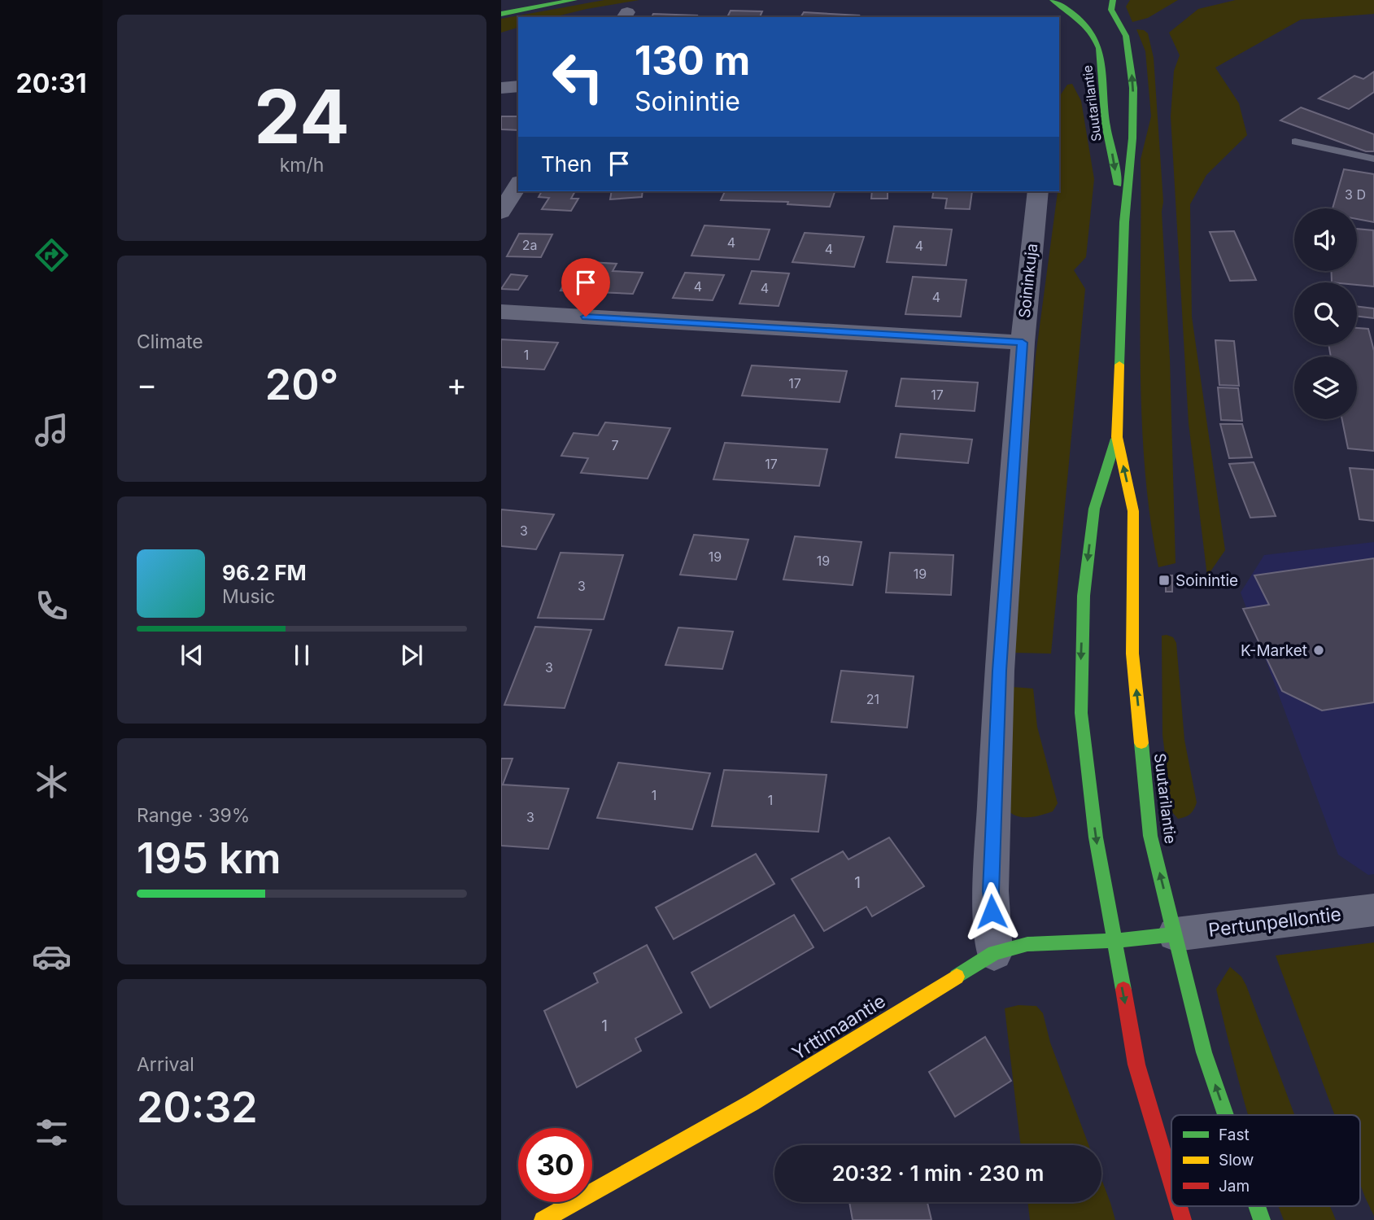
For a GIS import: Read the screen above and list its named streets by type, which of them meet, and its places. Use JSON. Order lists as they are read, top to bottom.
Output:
{
  "streets": {
    "main road": ["Suutarilantie", "Yrttimaantie"],
    "street": ["Soininkuja", "Pertunpellontie"]
  },
  "crossings": [
    ["Suutarilantie", "Pertunpellontie"],
    ["Suutarilantie", "Yrttimaantie"],
    ["Soininkuja", "Yrttimaantie"],
    ["Pertunpellontie", "Yrttimaantie"]
  ],
  "places": {
    "transit": ["Soinintie"],
    "other": ["K-Market"]
  },
  "house_numbers": [
    "3 D",
    "4",
    "2a",
    "4",
    "4",
    "4",
    "4",
    "4",
    "1",
    "17",
    "17",
    "7",
    "17",
    "3",
    "19",
    "19",
    "19",
    "3",
    "3",
    "21",
    "1",
    "1",
    "3",
    "1",
    "1"
  ],
  "legend": ["Fast", "Slow", "Jam"],
  "page": {
    "tabs": "20:31",
    "tile": [
      ["24", "km/h"],
      "Climate",
      ["Range · 39%", "195 km"],
      ["Arrival", "20:32"]
    ],
    "turn": ["130 m", "Soinintie"],
    "then": "Then",
    "heat": ["−", "20°", "+"],
    "song": ["96.2 FM", "Music"],
    "limit": "30",
    "trip": "20:32 · 1 min · 230 m"
  }
}
